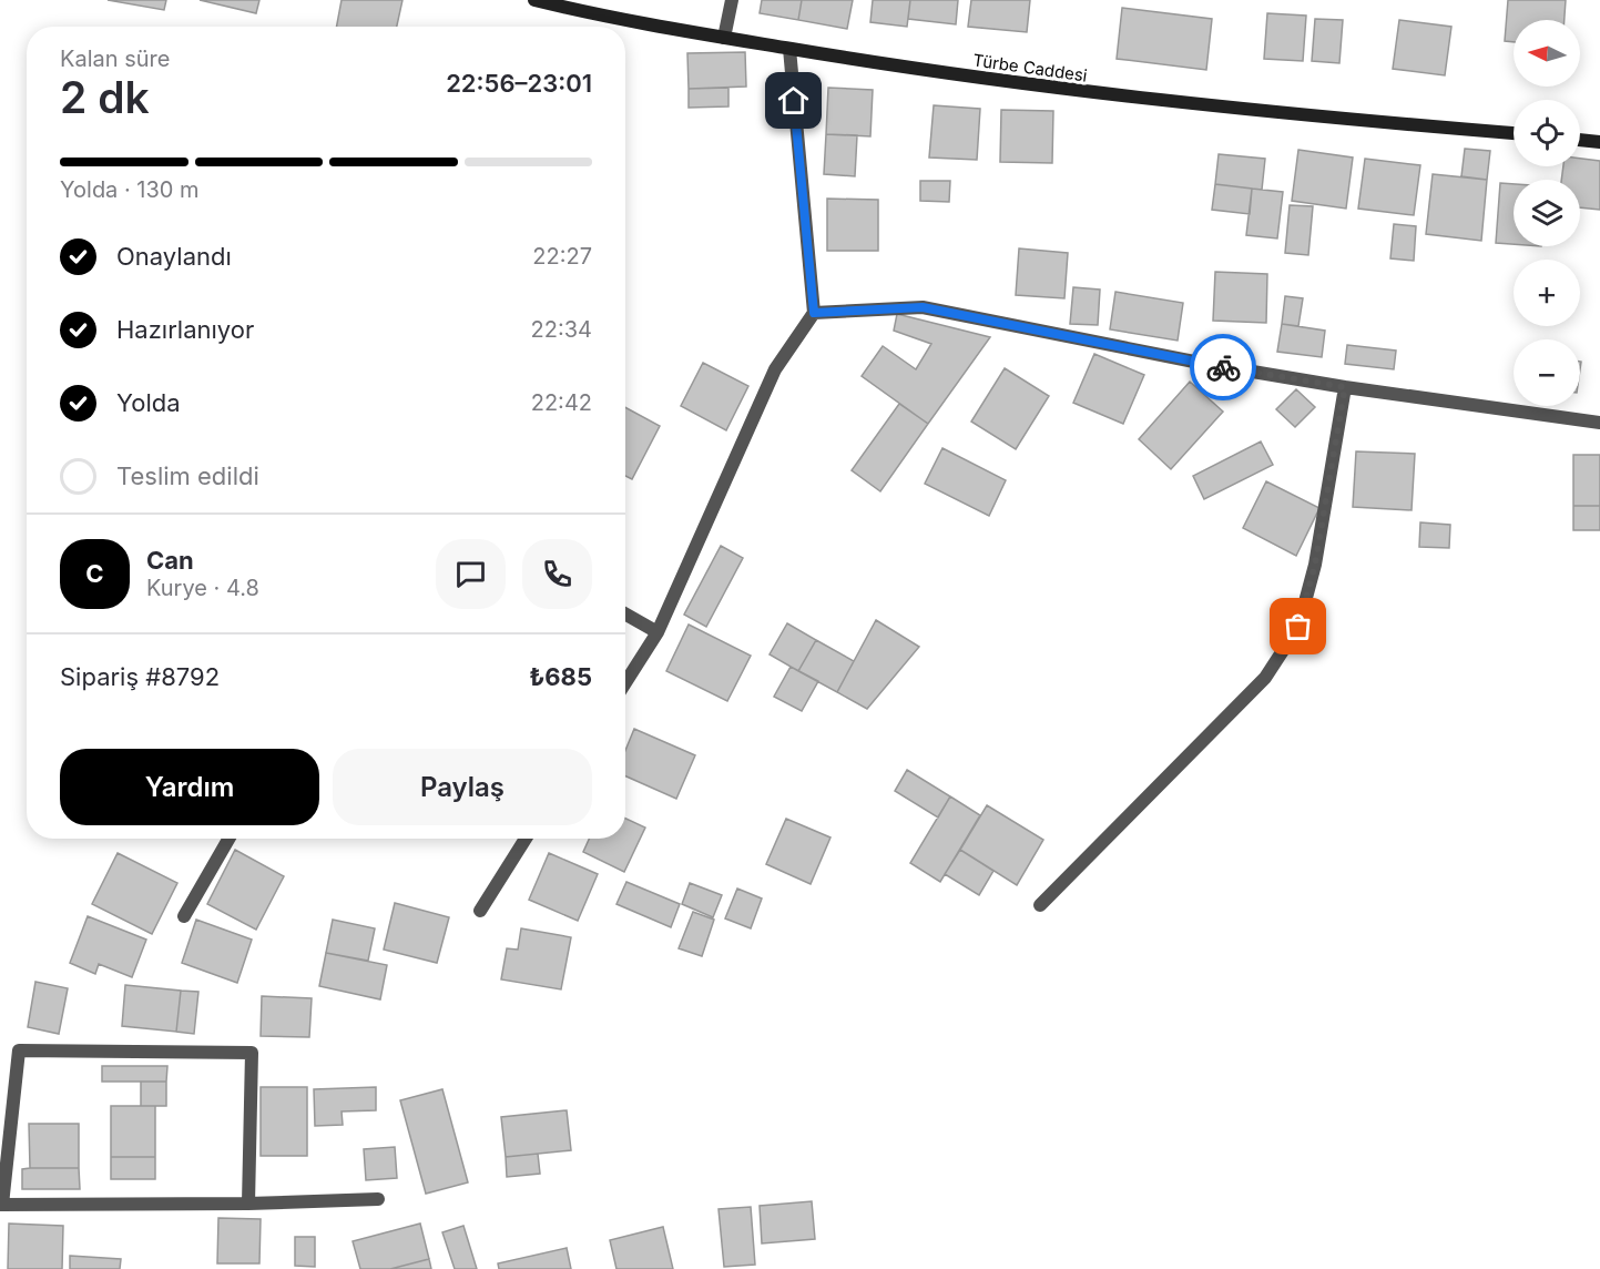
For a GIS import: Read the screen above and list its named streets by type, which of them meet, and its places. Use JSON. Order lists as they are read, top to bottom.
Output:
{
  "streets": {
    "street": ["Türbe Caddesi"]
  },
  "north": "left",
  "page": {
    "map_buttons": ["+", "−"],
    "heading": ["2 dk", "Kalan süre", "22:56–23:01"],
    "panel": [
      "Can",
      "Kurye · 4.8",
      "Sipariş #8792",
      "₺685"
    ],
    "bar": "Yolda · 130 m",
    "list": [
      ["Onaylandı", "22:27"],
      ["Hazırlanıyor", "22:34"],
      ["Yolda", "22:42"],
      "Teslim edildi"
    ],
    "round": "C",
    "buttons": ["Yardım", "Paylaş"]
  }
}
